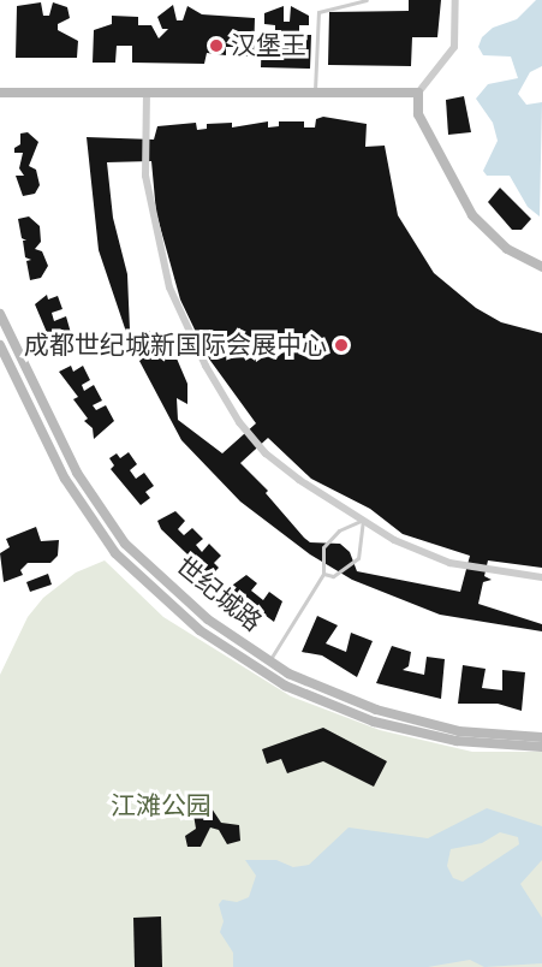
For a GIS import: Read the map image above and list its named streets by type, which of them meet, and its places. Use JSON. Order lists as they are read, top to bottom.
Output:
{
  "streets": {
    "main road": ["世纪城路"]
  },
  "parks": ["江滩公园"],
  "places": ["汉堡王", "成都世纪城新国际会展中心"]
}
